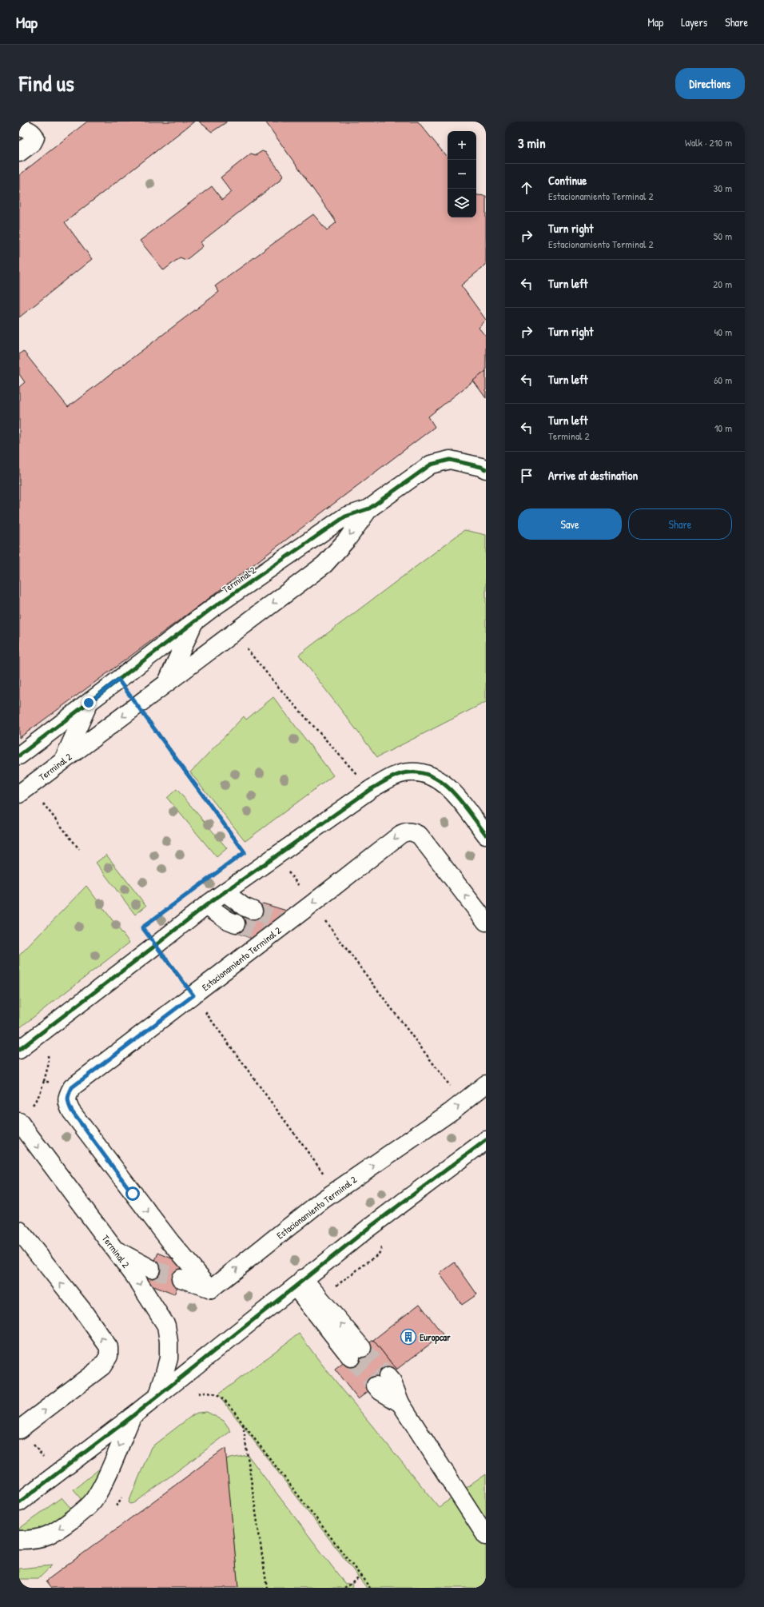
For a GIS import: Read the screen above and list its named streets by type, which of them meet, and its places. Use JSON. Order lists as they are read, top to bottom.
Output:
{
  "streets": {
    "street": ["Terminal 2", "Estacionamiento Terminal 2"]
  },
  "places": {
    "building": ["Europcar"]
  },
  "page": {
    "header": "Map",
    "nav": ["Map", "Layers", "Share"],
    "title": "Find us",
    "buttons": [
      "Directions",
      ["Save", "Share"]
    ],
    "heading": ["3 min", "Walk · 210 m"],
    "map_buttons": ["+", "−"],
    "list": [
      ["Continue", "Estacionamiento Terminal 2", "30 m"],
      ["Turn right", "Estacionamiento Terminal 2", "50 m"],
      ["Turn left", "20 m"],
      ["Turn right", "40 m"],
      ["Turn left", "60 m"],
      ["Turn left", "Terminal 2", "10 m"],
      "Arrive at destination"
    ]
  }
}
